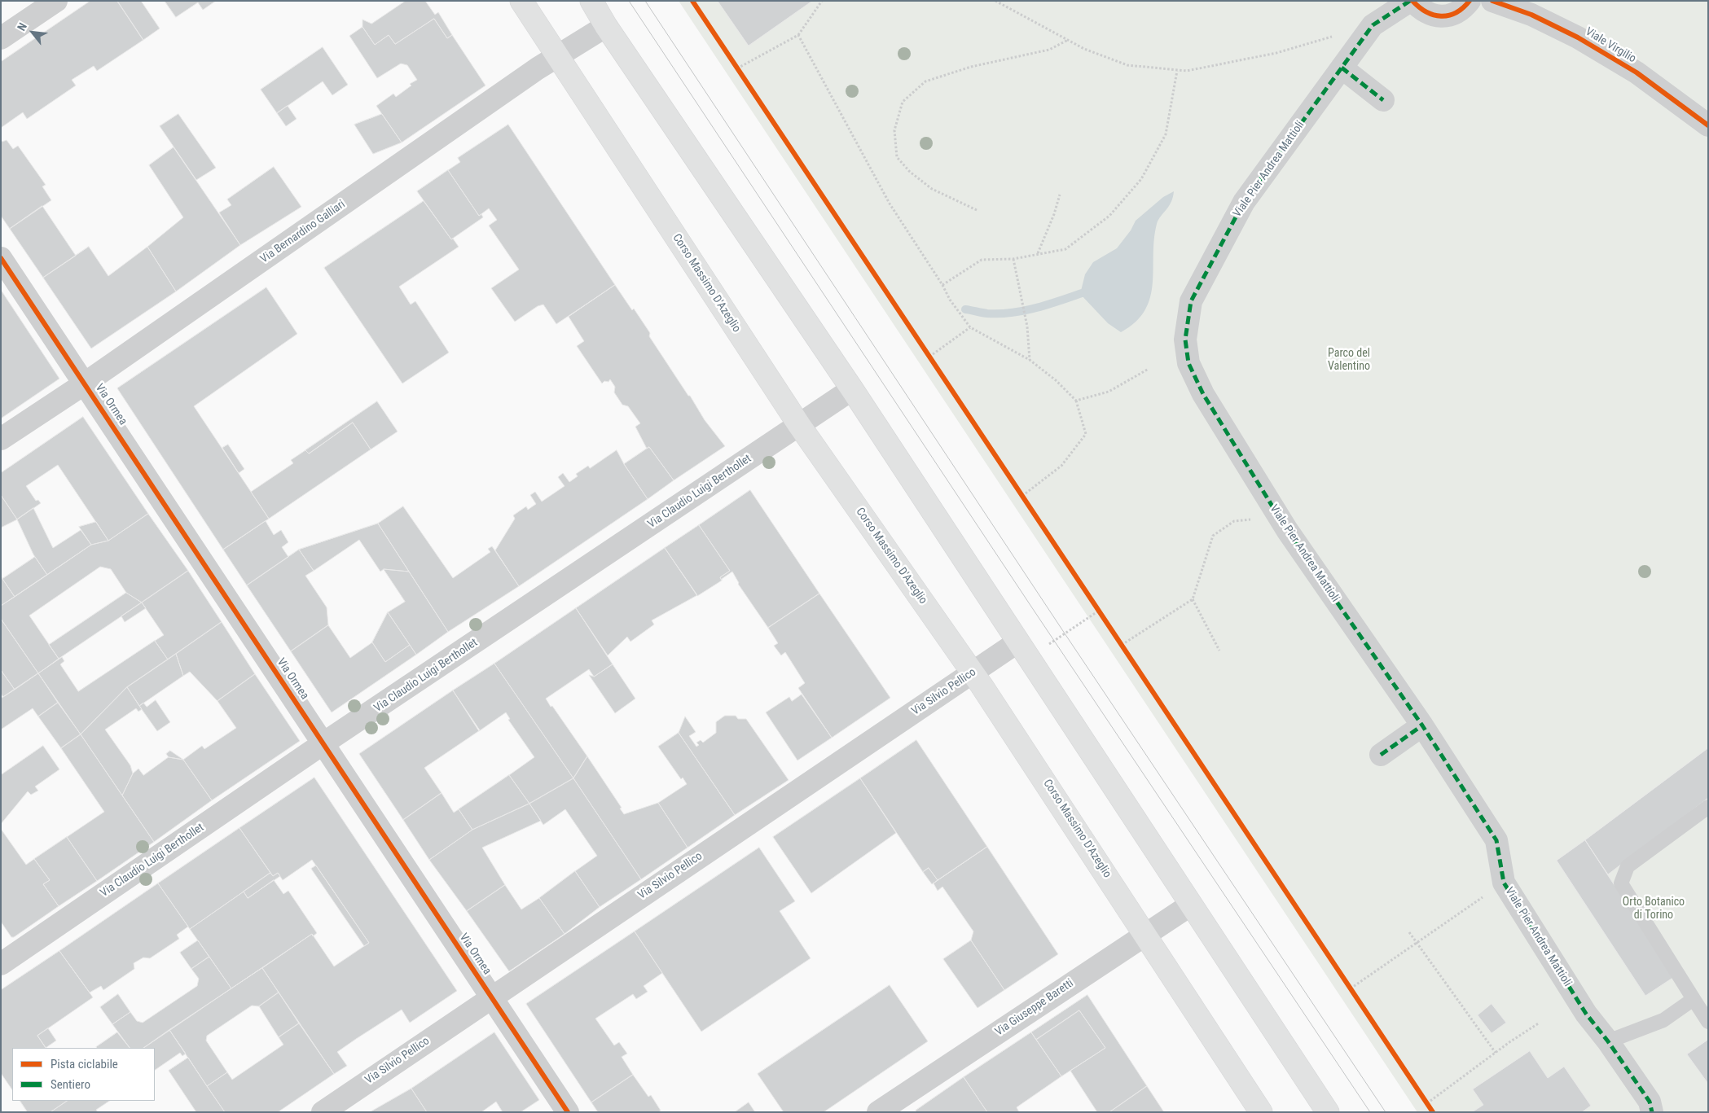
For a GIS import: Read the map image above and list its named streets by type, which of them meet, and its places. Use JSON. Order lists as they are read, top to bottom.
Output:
{
  "streets": {
    "main road": ["Corso Massimo D'Azeglio"],
    "street": [
      "Viale Virgilio",
      "Viale Pier Andrea Mattioli",
      "Via Bernardino Galliari",
      "Via Ormea",
      "Via Claudio Luigi Berthollet",
      "Via Silvio Pellico",
      "Via Giuseppe Baretti"
    ]
  },
  "crossings": [
    ["Via Bernardino Galliari", "Corso Massimo D'Azeglio"],
    ["Via Bernardino Galliari", "Via Ormea"],
    ["Corso Massimo D'Azeglio", "Via Claudio Luigi Berthollet"],
    ["Corso Massimo D'Azeglio", "Via Silvio Pellico"],
    ["Corso Massimo D'Azeglio", "Via Giuseppe Baretti"],
    ["Via Ormea", "Via Claudio Luigi Berthollet"],
    ["Via Ormea", "Via Silvio Pellico"]
  ],
  "parks": ["Parco del Valentino", "Orto Botanico di Torino"],
  "legend": ["Pista ciclabile", "Sentiero"],
  "north": "top left"
}
